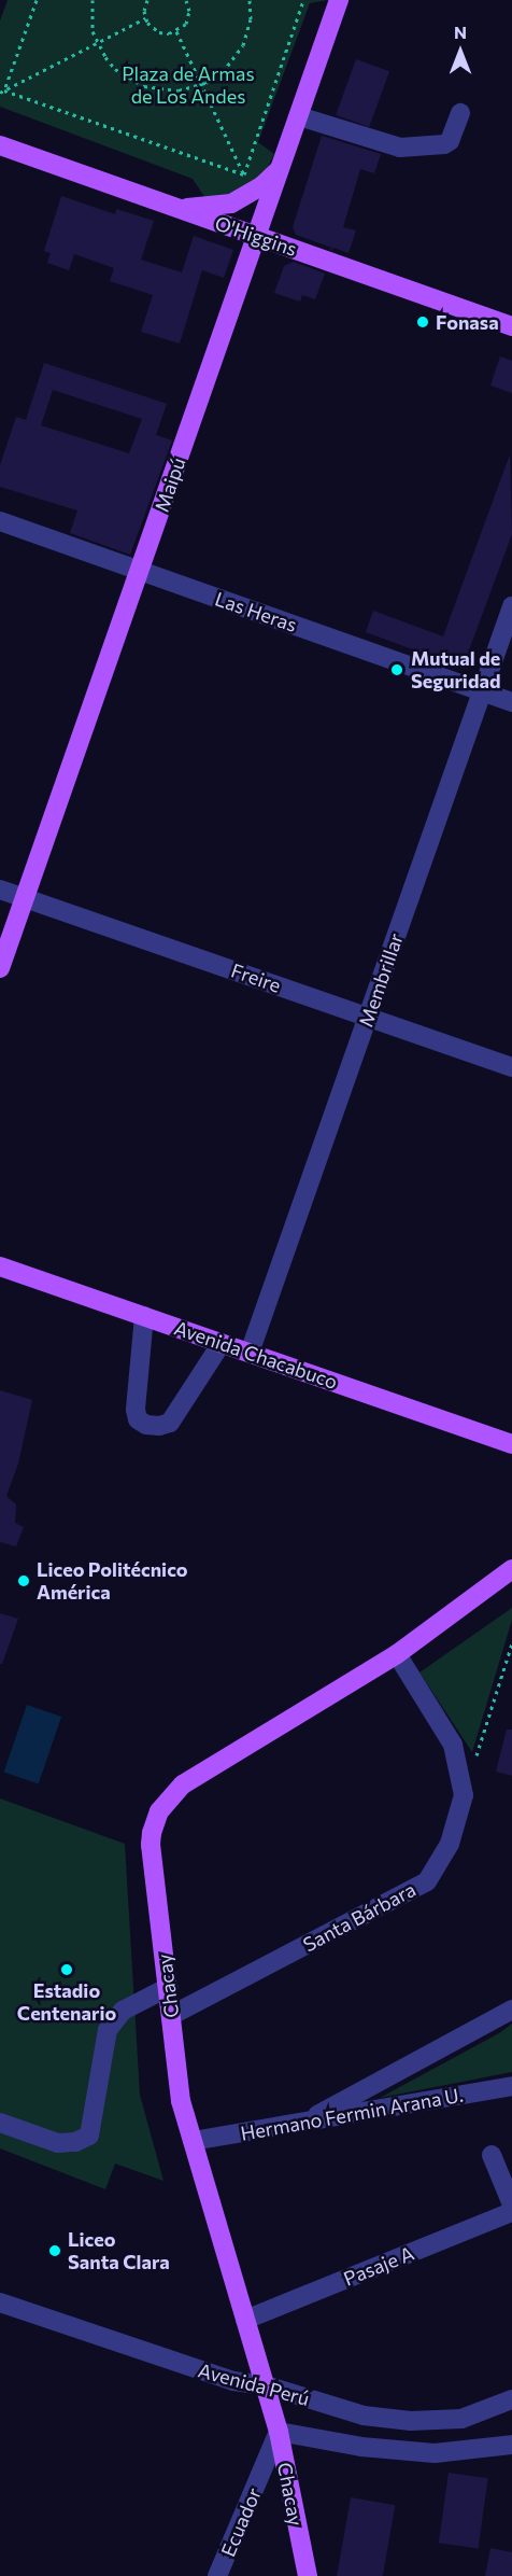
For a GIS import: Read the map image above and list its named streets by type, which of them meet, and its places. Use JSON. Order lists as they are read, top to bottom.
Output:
{
  "streets": {
    "main road": [
      "O'Higgins",
      "Maipú",
      "Avenida Chacabuco",
      "Chacay"
    ],
    "street": [
      "Las Heras",
      "Freire",
      "Membrillar",
      "Santa Bárbara",
      "Hermano Fermin Arana U.",
      "Pasaje A",
      "Avenida Perú",
      "Ecuador"
    ]
  },
  "crossings": [
    ["O'Higgins", "Maipú"],
    ["Maipú", "Las Heras"],
    ["Maipú", "Freire"],
    ["Las Heras", "Membrillar"],
    ["Freire", "Membrillar"],
    ["Membrillar", "Avenida Chacabuco"],
    ["Santa Bárbara", "Chacay"],
    ["Chacay", "Hermano Fermin Arana U."],
    ["Chacay", "Pasaje A"],
    ["Chacay", "Avenida Perú"],
    ["Chacay", "Ecuador"],
    ["Avenida Perú", "Ecuador"]
  ],
  "parks": ["Plaza de Armas de Los Andes"],
  "places": [
    "Fonasa",
    "Mutual de Seguridad",
    "Liceo Politécnico América",
    "Estadio Centenario",
    "Liceo Santa Clara"
  ],
  "north": "top"
}
